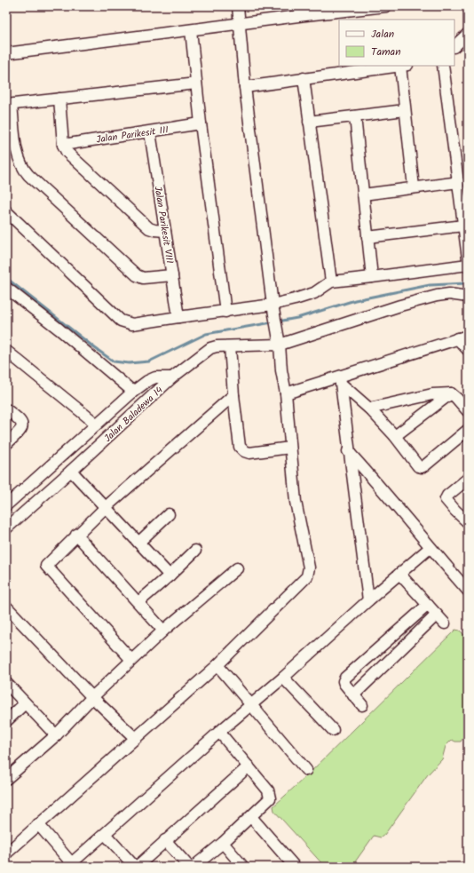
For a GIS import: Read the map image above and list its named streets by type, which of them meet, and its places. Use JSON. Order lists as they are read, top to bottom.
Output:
{
  "streets": {
    "street": ["Jalan Parikesit III", "Jalan Parikesit VIII", "Jalan Baladewa 14"]
  },
  "crossings": [
    ["Jalan Parikesit III", "Jalan Parikesit VIII"]
  ],
  "legend": ["Jalan", "Taman"]
}
